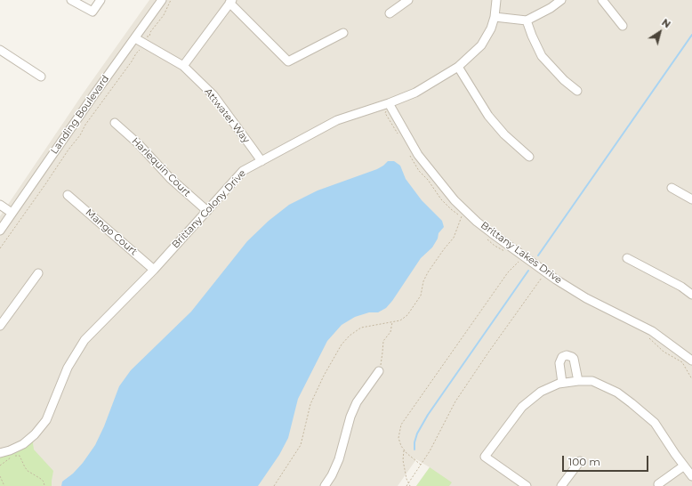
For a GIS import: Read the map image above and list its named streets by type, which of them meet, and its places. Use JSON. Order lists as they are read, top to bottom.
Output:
{
  "streets": {
    "street": [
      "Landing Boulevard",
      "Attwater Way",
      "Harlequin Court",
      "Brittany Colony Drive",
      "Mango Court",
      "Brittany Lakes Drive"
    ]
  },
  "crossings": [
    ["Landing Boulevard", "Attwater Way"],
    ["Attwater Way", "Brittany Colony Drive"],
    ["Harlequin Court", "Brittany Colony Drive"],
    ["Brittany Colony Drive", "Mango Court"],
    ["Brittany Colony Drive", "Brittany Lakes Drive"]
  ],
  "scale_bar": "100 m",
  "north": "top right"
}
